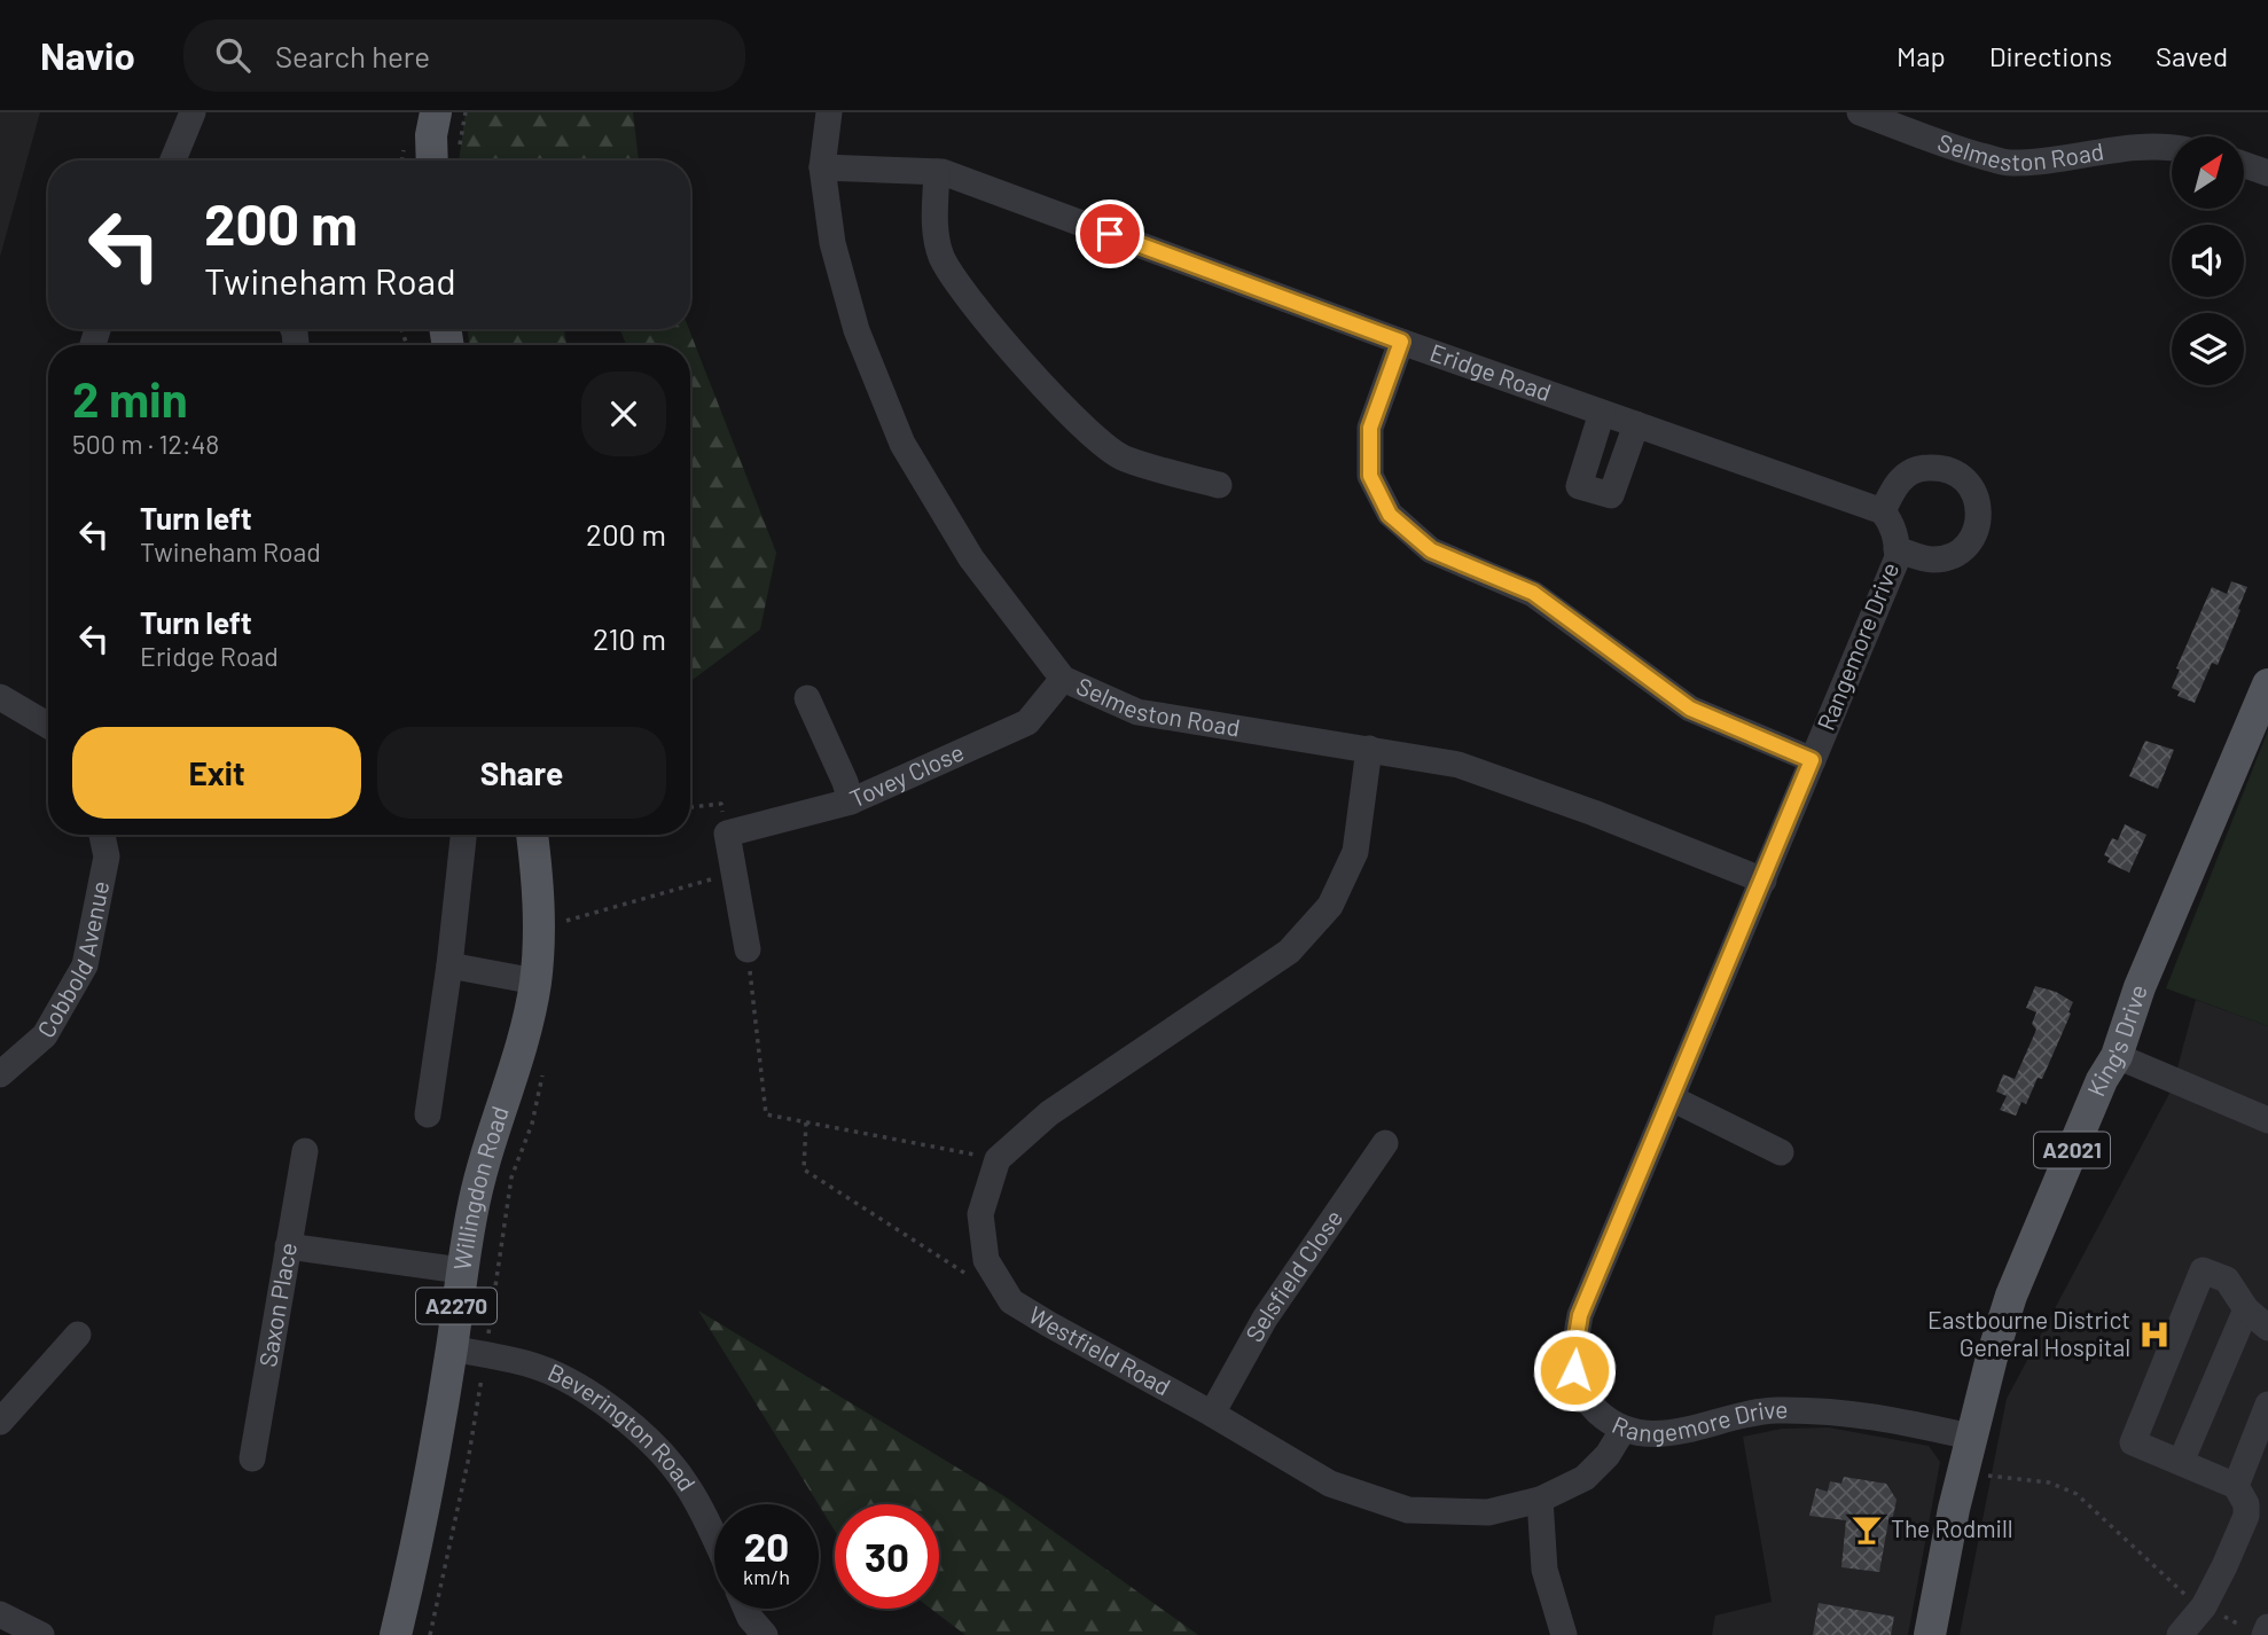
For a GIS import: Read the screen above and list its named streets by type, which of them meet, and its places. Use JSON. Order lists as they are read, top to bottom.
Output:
{
  "streets": {
    "main road": [
      "King's Drive",
      "A2021",
      "Willingdon Road",
      "A2270"
    ],
    "street": [
      "Selmeston Road",
      "Eridge Road",
      "Rangemore Drive",
      "Tovey Close",
      "Cobbold Avenue",
      "Selsfield Close",
      "Saxon Place",
      "Westfield Road",
      "Beverington Road"
    ]
  },
  "crossings": [
    ["Selmeston Road", "Eridge Road"],
    ["Selmeston Road", "Rangemore Drive"],
    ["Selmeston Road", "Tovey Close"],
    ["Eridge Road", "Rangemore Drive"],
    ["Rangemore Drive", "King's Drive"],
    ["Rangemore Drive", "Westfield Road"],
    ["Willingdon Road", "Beverington Road"],
    ["Selsfield Close", "Westfield Road"]
  ],
  "places": {
    "hospital": ["Eastbourne District General Hospital"],
    "bar": ["The Rodmill"]
  },
  "north": "top right",
  "page": {
    "header": "Navio",
    "search": "Search here",
    "nav": ["Map", "Directions", "Saved"],
    "turn": ["200 m", "Twineham Road"],
    "heading": ["2 min", "500 m · 12:48"],
    "list": [
      {
        "name": "Turn left",
        "note": "Twineham Road",
        "value": "200 m"
      },
      {
        "name": "Turn left",
        "note": "Eridge Road",
        "value": "210 m"
      }
    ],
    "buttons": ["Exit", "Share"],
    "speed": "20 km/h",
    "limit": "30"
  }
}
